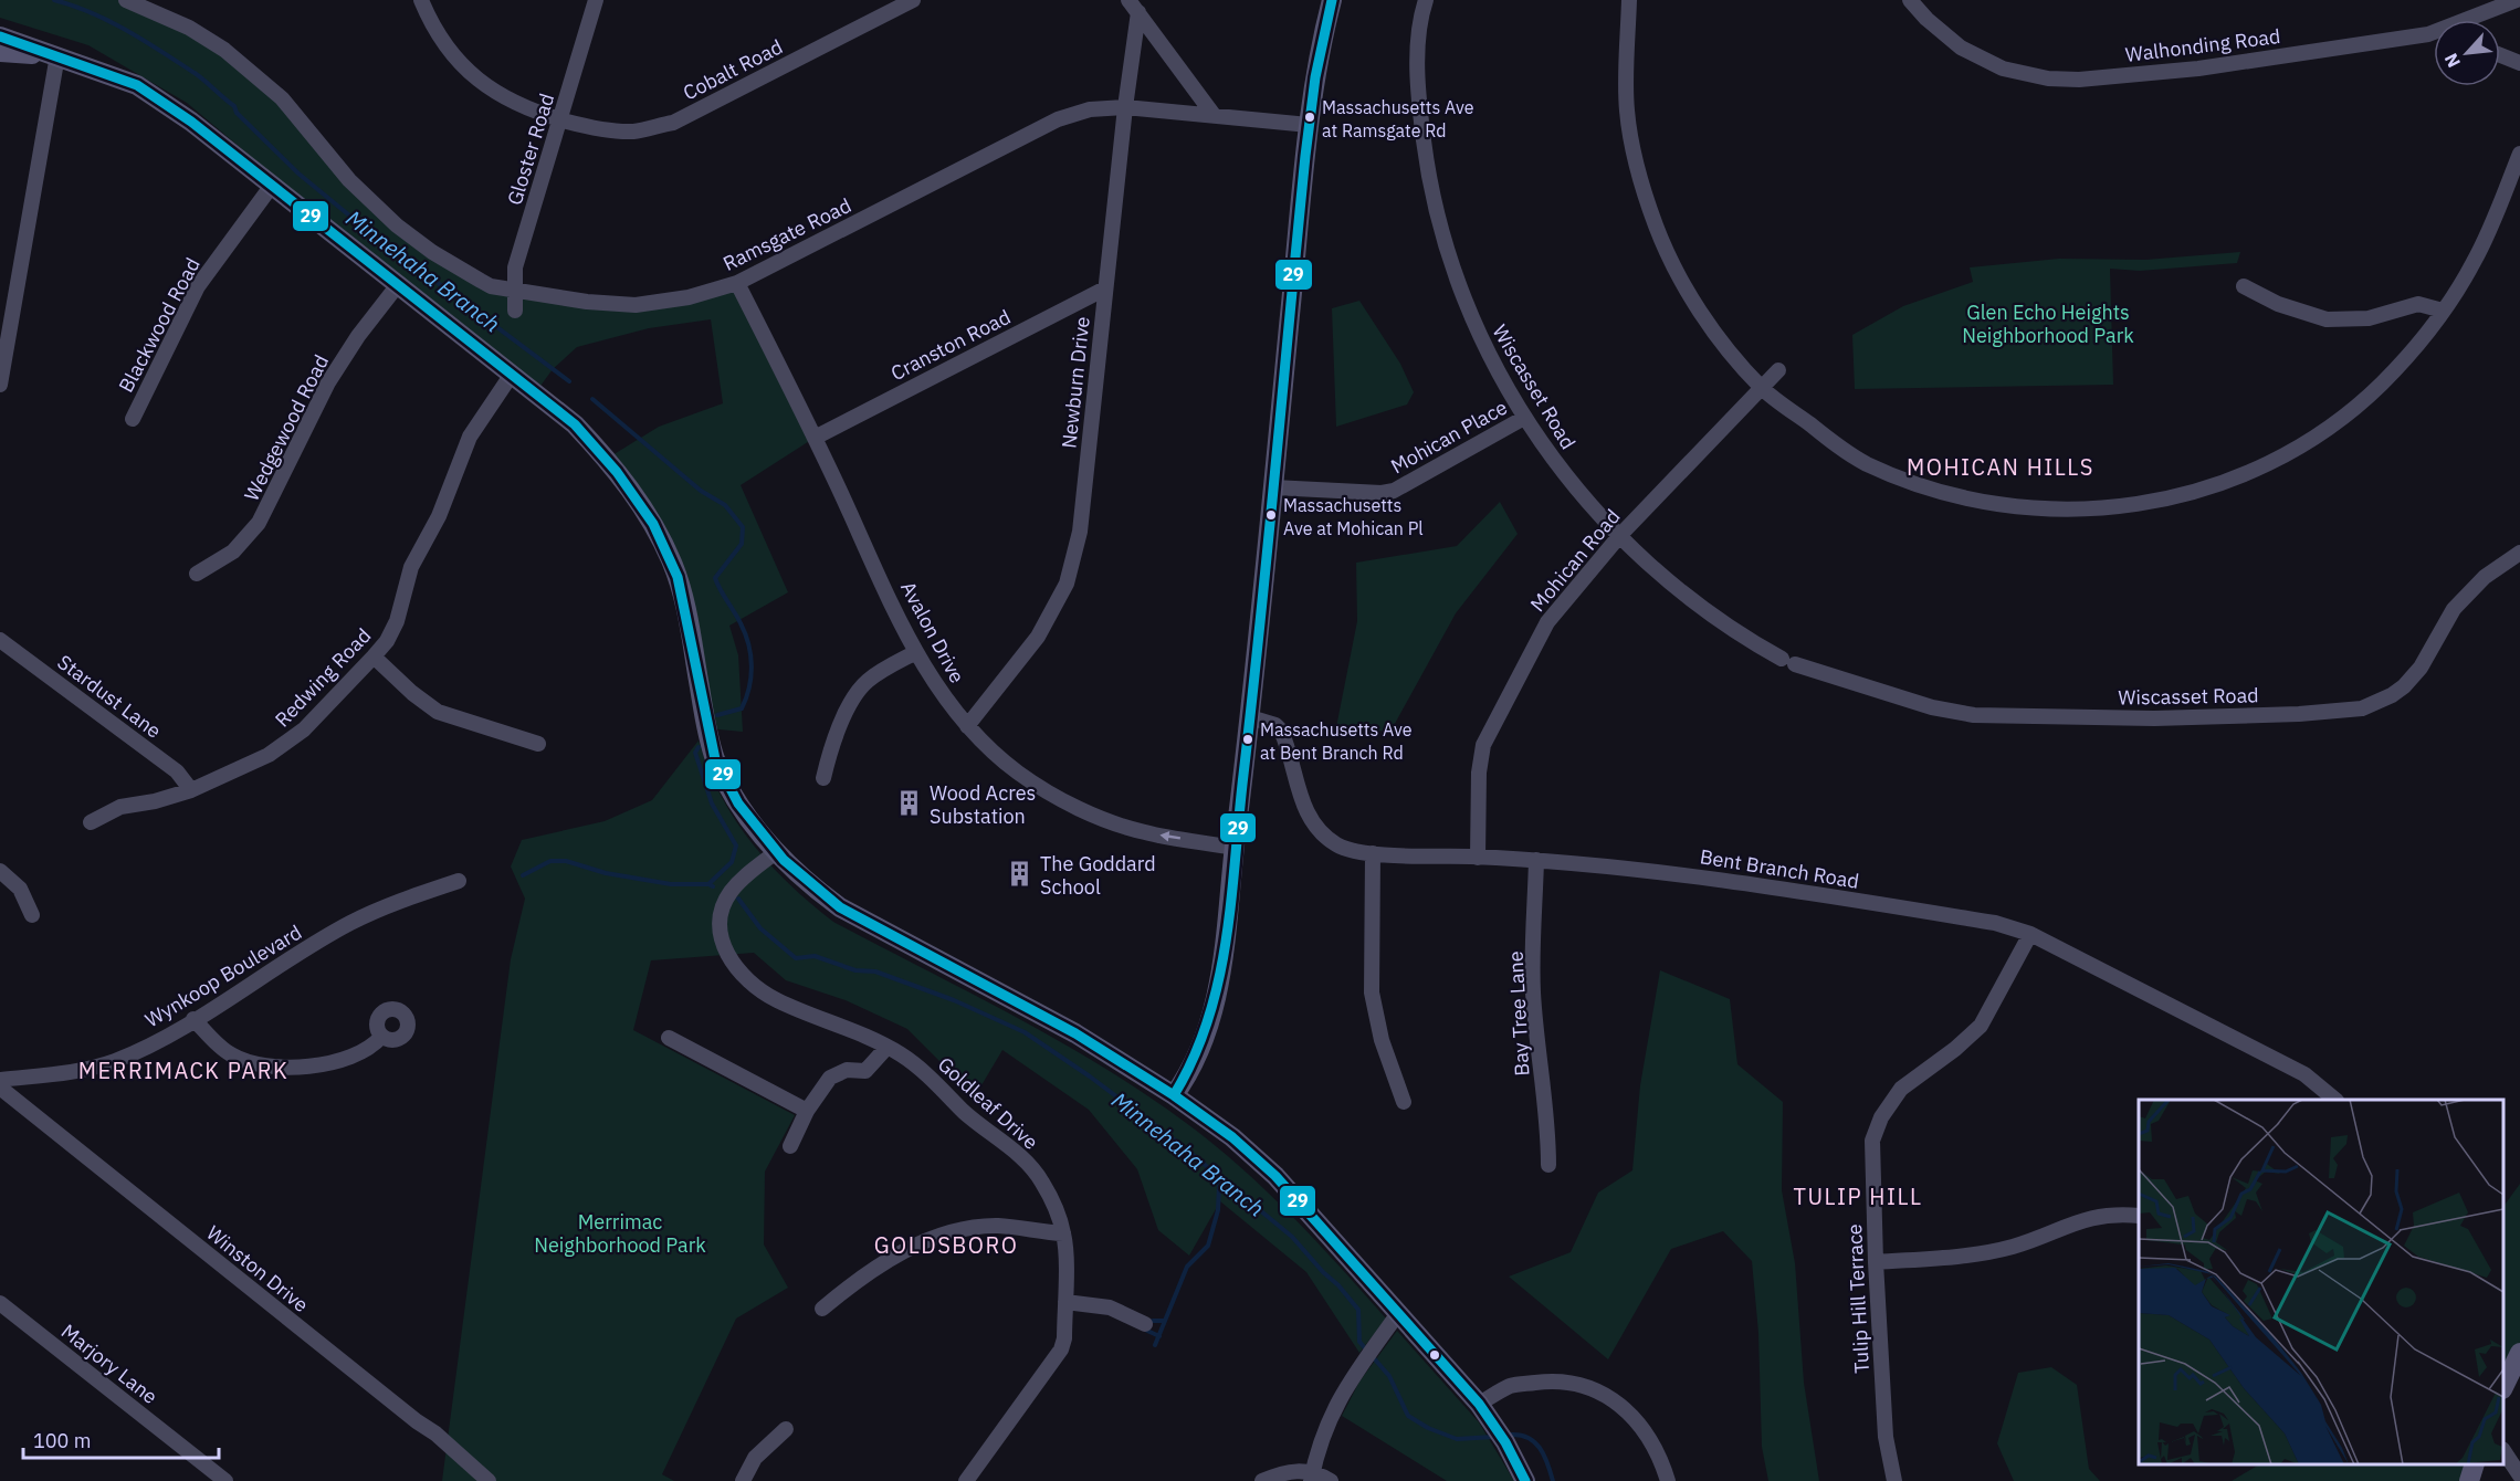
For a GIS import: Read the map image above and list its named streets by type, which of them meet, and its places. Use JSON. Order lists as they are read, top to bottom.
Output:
{
  "streets": {
    "street": [
      "Walhonding Road",
      "Cobalt Road",
      "Gloster Road",
      "Ramsgate Road",
      "Blackwood Road",
      "Cranston Road",
      "Newburn Drive",
      "Wiscasset Road",
      "Wedgewood Road",
      "Mohican Place",
      "Mohican Road",
      "Avalon Drive",
      "Redwing Road",
      "Stardust Lane",
      "Bent Branch Road",
      "Wynkoop Boulevard",
      "Bay Tree Lane",
      "Goldleaf Drive",
      "Winston Drive",
      "Tulip Hill Terrace",
      "Marjory Lane"
    ]
  },
  "crossings": [
    ["Cobalt Road", "Gloster Road"],
    ["Gloster Road", "Ramsgate Road"],
    ["Ramsgate Road", "Newburn Drive"],
    ["Ramsgate Road", "Avalon Drive"],
    ["Cranston Road", "Newburn Drive"],
    ["Cranston Road", "Avalon Drive"],
    ["Newburn Drive", "Avalon Drive"],
    ["Wiscasset Road", "Mohican Place"],
    ["Wiscasset Road", "Mohican Road"],
    ["Mohican Road", "Bent Branch Road"],
    ["Redwing Road", "Stardust Lane"],
    ["Bent Branch Road", "Bay Tree Lane"],
    ["Bent Branch Road", "Tulip Hill Terrace"]
  ],
  "one_way": ["Avalon Drive"],
  "districts": [
    "MOHICAN HILLS",
    "MERRIMACK PARK",
    "TULIP HILL",
    "GOLDSBORO"
  ],
  "water": ["Minnehaha Branch"],
  "parks": ["Glen Echo Heights Neighborhood Park", "Merrimac Neighborhood Park"],
  "places": {
    "other": ["Massachusetts Ave at Ramsgate Rd", "Massachusetts Ave at Mohican Pl", "Massachusetts Ave at Bent Branch Rd"],
    "building": ["Wood Acres Substation", "The Goddard School"]
  },
  "lines": ["transit line 29"],
  "scale_bar": "100 m",
  "north": "bottom left"
}
